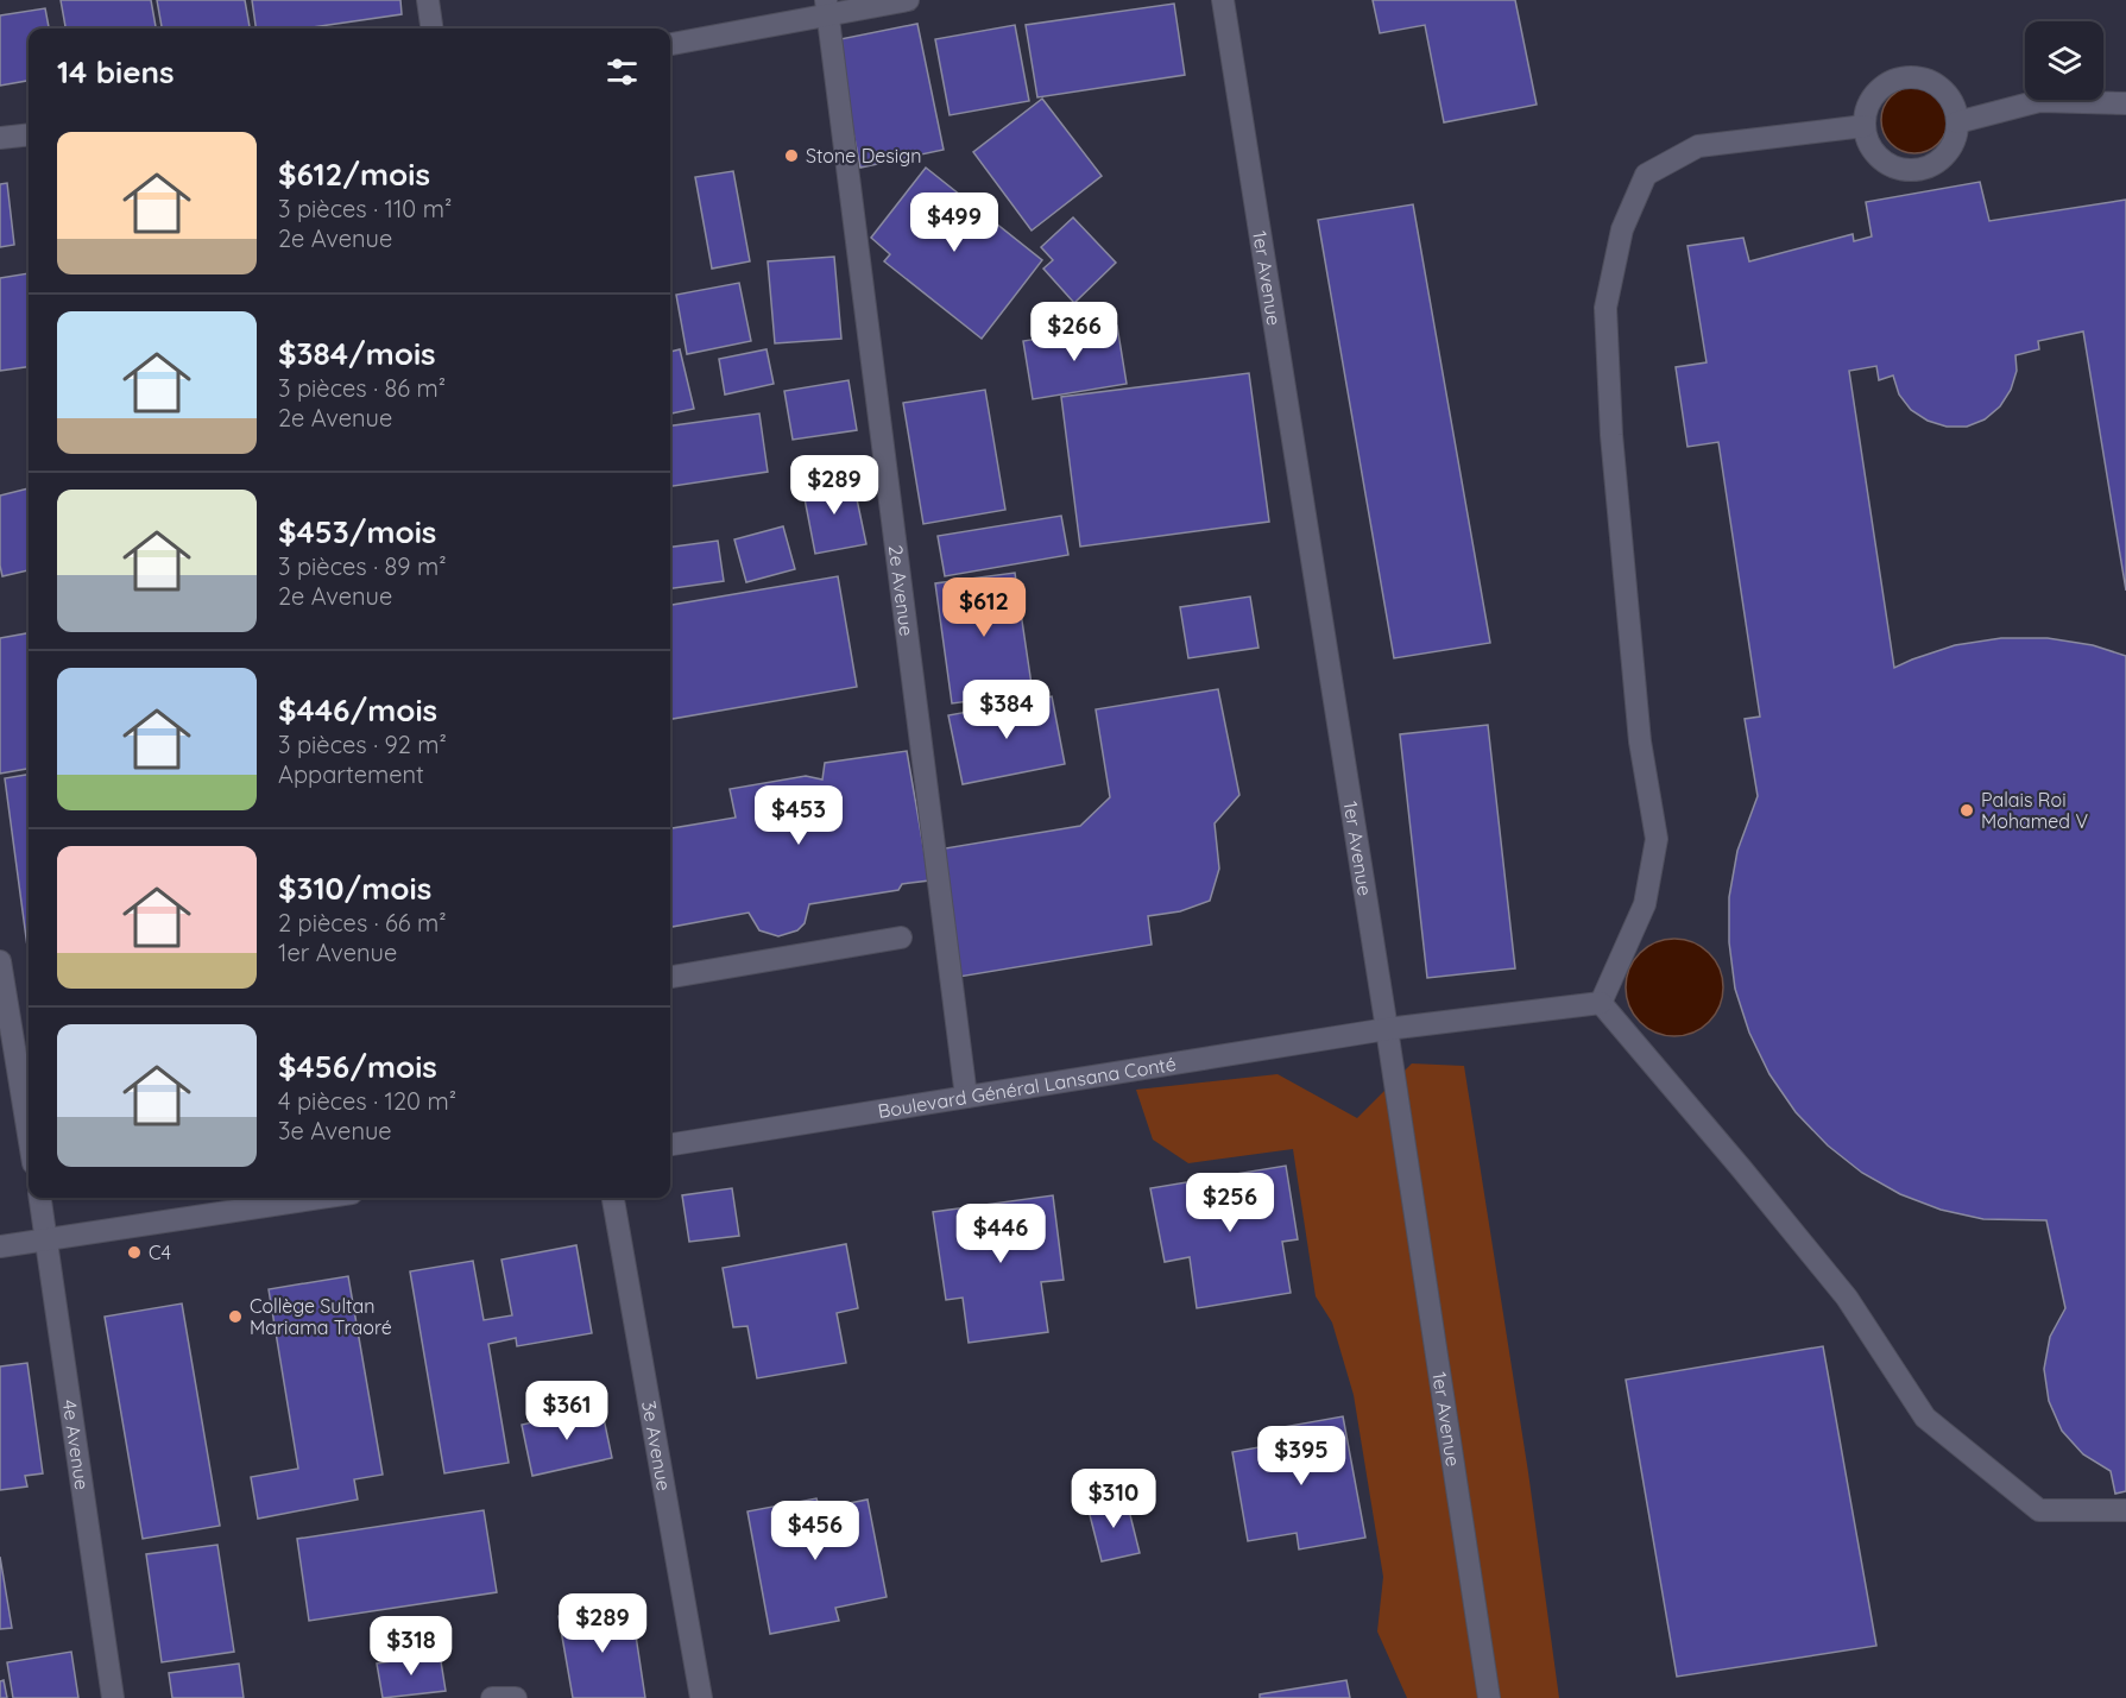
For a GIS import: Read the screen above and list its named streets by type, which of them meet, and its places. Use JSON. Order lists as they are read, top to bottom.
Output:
{
  "streets": {
    "street": [
      "1er Avenue",
      "2e Avenue",
      "Boulevard Général Lansana Conté",
      "4e Avenue",
      "3e Avenue"
    ]
  },
  "crossings": [
    ["1er Avenue", "Boulevard Général Lansana Conté"],
    ["2e Avenue", "Boulevard Général Lansana Conté"]
  ],
  "places": [
    "Stone Design",
    "Palais Roi Mohamed V",
    "C4",
    "Collège Sultan Mariama Traoré"
  ],
  "page": {
    "heading": "14 biens",
    "list": [
      {
        "name": "$612/mois",
        "note": "3 pièces · 110 m² · 2e Avenue"
      },
      {
        "name": "$384/mois",
        "note": "3 pièces · 86 m² · 2e Avenue"
      },
      {
        "name": "$453/mois",
        "note": "3 pièces · 89 m² · 2e Avenue"
      },
      {
        "name": "$446/mois",
        "note": "3 pièces · 92 m² · Appartement"
      },
      {
        "name": "$310/mois",
        "note": "2 pièces · 66 m² · 1er Avenue"
      },
      {
        "name": "$456/mois",
        "note": "4 pièces · 120 m² · 3e Avenue"
      }
    ],
    "price": [
      "$499",
      "$266",
      "$289",
      "$612",
      "$384",
      "$453",
      "$256",
      "$446",
      "$361",
      "$395",
      "$310",
      "$456",
      "$289",
      "$318"
    ]
  }
}
